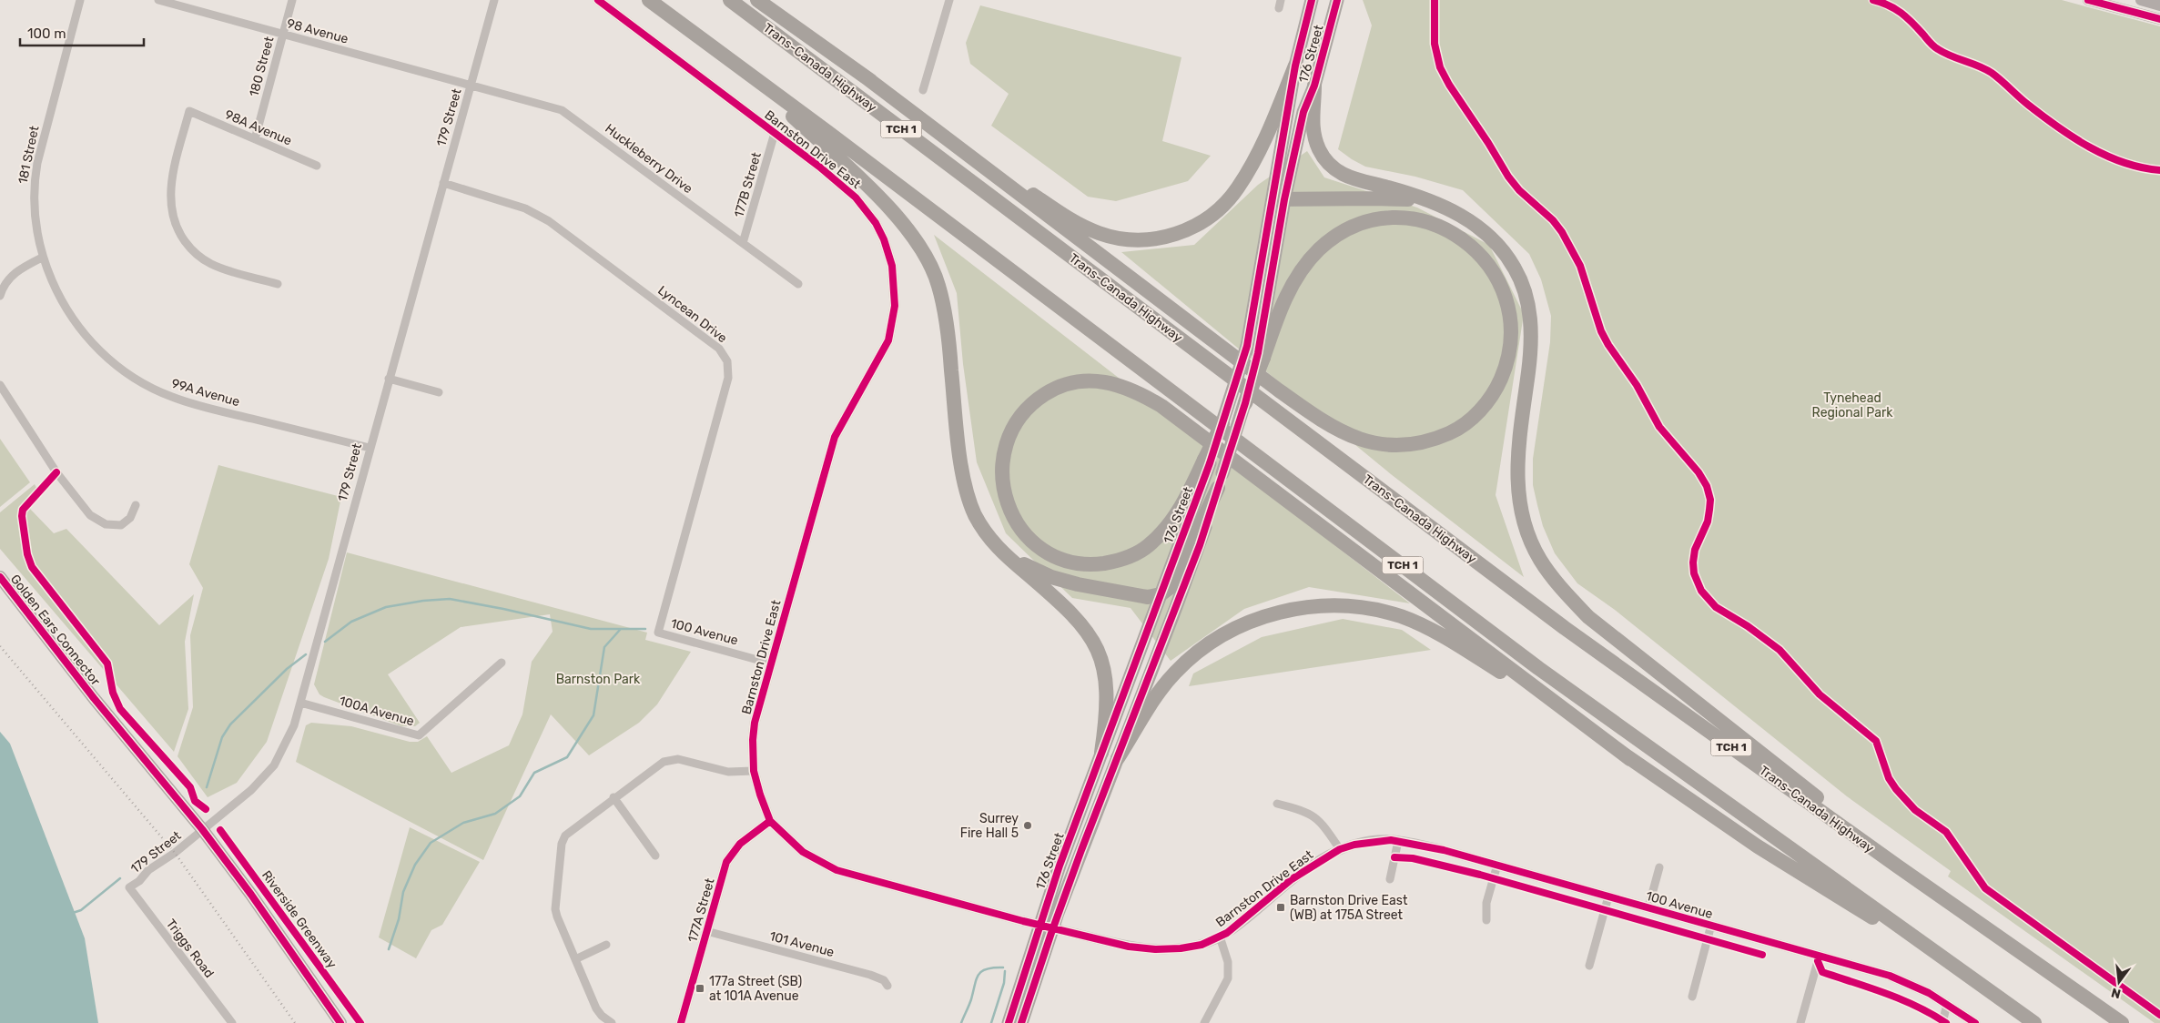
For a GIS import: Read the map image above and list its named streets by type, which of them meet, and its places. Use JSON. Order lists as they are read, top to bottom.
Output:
{
  "streets": {
    "highway": ["176 Street", "Trans-Canada Highway", "TCH 1"],
    "main road": ["Golden Ears Connector"],
    "street": [
      "98 Avenue",
      "180 Street",
      "179 Street",
      "98A Avenue",
      "Barnston Drive East",
      "181 Street",
      "Huckleberry Drive",
      "177B Street",
      "Lyncean Drive",
      "99A Avenue",
      "100 Avenue",
      "100A Avenue",
      "177A Street",
      "101 Avenue",
      "Triggs Road"
    ],
    "cycle path": ["Riverside Greenway"]
  },
  "crossings": [
    ["98 Avenue", "180 Street"],
    ["98 Avenue", "179 Street"],
    ["98 Avenue", "Huckleberry Drive"],
    ["180 Street", "98A Avenue"],
    ["179 Street", "Huckleberry Drive"],
    ["179 Street", "Lyncean Drive"],
    ["179 Street", "99A Avenue"],
    ["179 Street", "Golden Ears Connector"],
    ["179 Street", "100A Avenue"],
    ["179 Street", "Triggs Road"],
    ["Barnston Drive East", "177B Street"],
    ["Barnston Drive East", "100 Avenue"],
    ["Barnston Drive East", "177A Street"],
    ["181 Street", "99A Avenue"],
    ["Huckleberry Drive", "177B Street"],
    ["Lyncean Drive", "100 Avenue"],
    ["177A Street", "101 Avenue"]
  ],
  "parks": ["Tynehead Regional Park", "Barnston Park"],
  "places": {
    "other": ["Surrey Fire Hall 5"],
    "transit": ["Barnston Drive East (WB) at 175A Street", "177a Street (SB) at 101A Avenue"]
  },
  "scale_bar": "100 m",
  "north": "bottom"
}
